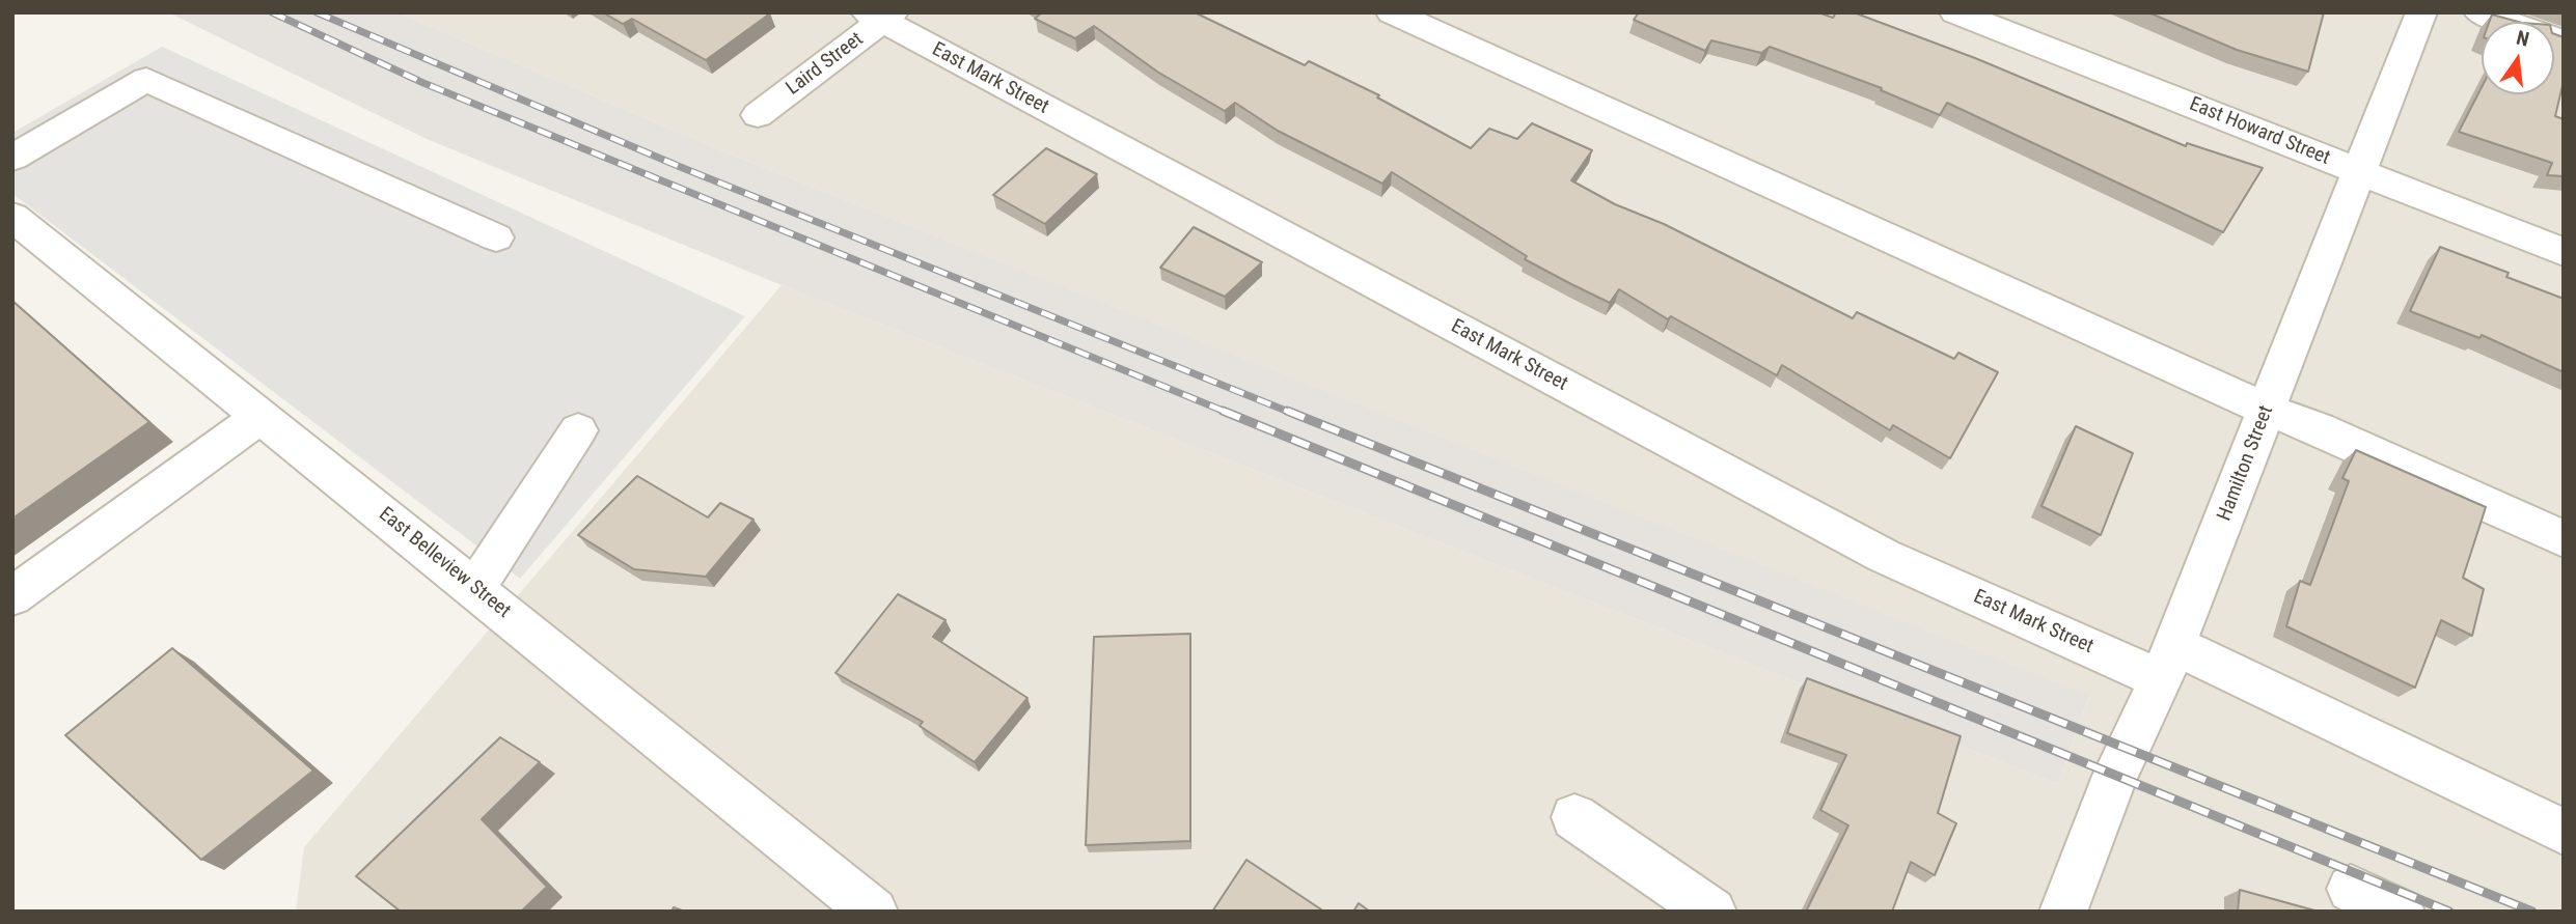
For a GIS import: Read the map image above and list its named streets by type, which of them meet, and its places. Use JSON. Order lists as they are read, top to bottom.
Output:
{
  "streets": {
    "street": [
      "Laird Street",
      "East Mark Street",
      "East Howard Street",
      "Hamilton Street",
      "East Belleview Street"
    ]
  },
  "crossings": [
    ["Laird Street", "East Mark Street"],
    ["East Mark Street", "Hamilton Street"],
    ["East Howard Street", "Hamilton Street"]
  ],
  "north": "top"
}
